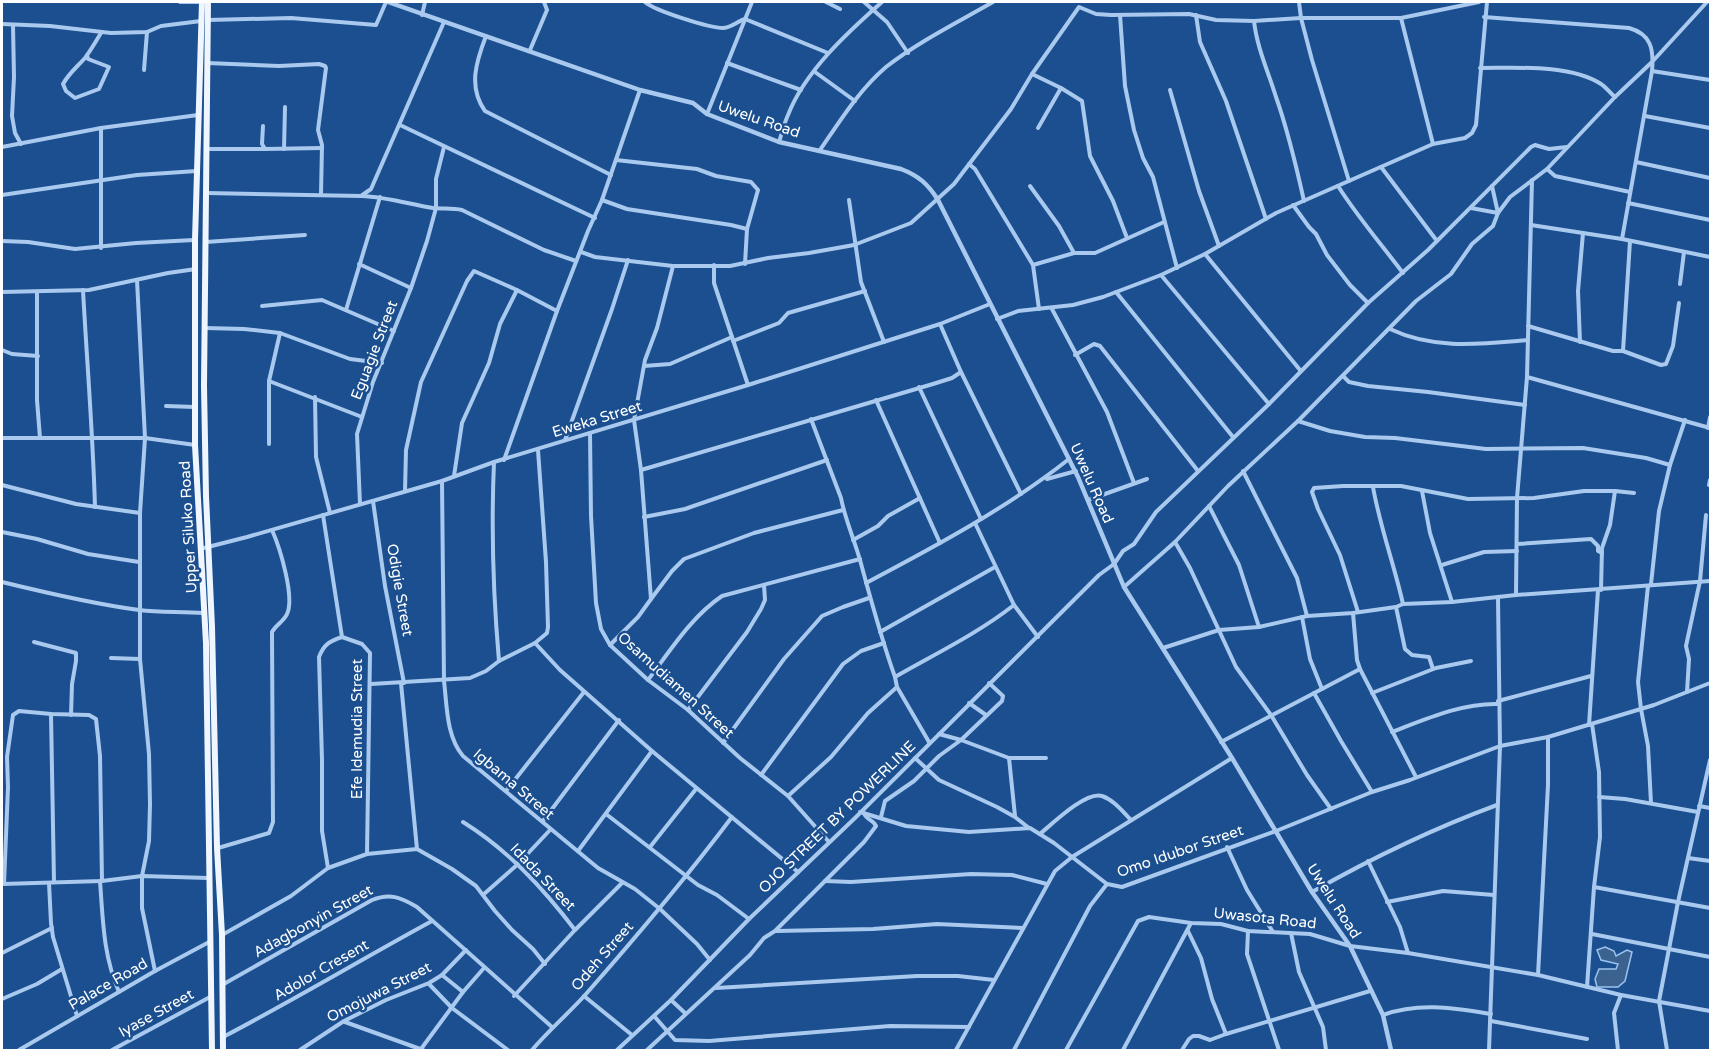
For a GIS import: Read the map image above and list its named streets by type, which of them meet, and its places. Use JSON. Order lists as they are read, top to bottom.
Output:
{
  "streets": {
    "main road": ["Upper Siluko Road"],
    "street": [
      "Uwelu Road",
      "Eguagie Street",
      "Eweka Street",
      "Odigie Street",
      "Osamudiamen Street",
      "Efe Idemudia Street",
      "Igbama Street",
      "OJO STREET BY POWERLINE",
      "Omo Idubor Street",
      "Idada Street",
      "Uwasota Road",
      "Adagbonyin Street",
      "Odeh Street",
      "Adolor Cresent",
      "Palace Road",
      "Omojuwa Street",
      "Iyase Street"
    ]
  },
  "crossings": [
    ["Uwelu Road", "Eweka Street"],
    ["Uwelu Road", "Omo Idubor Street"],
    ["Uwelu Road", "Uwasota Road"],
    ["Eguagie Street", "Eweka Street"],
    ["Eweka Street", "Upper Siluko Road"],
    ["Eweka Street", "Odigie Street"],
    ["Eweka Street", "Osamudiamen Street"],
    ["Eweka Street", "Efe Idemudia Street"],
    ["Eweka Street", "Igbama Street"],
    ["Upper Siluko Road", "Adagbonyin Street"],
    ["Upper Siluko Road", "Adolor Cresent"],
    ["Upper Siluko Road", "Palace Road"],
    ["Upper Siluko Road", "Iyase Street"],
    ["Osamudiamen Street", "OJO STREET BY POWERLINE"],
    ["Igbama Street", "OJO STREET BY POWERLINE"],
    ["Igbama Street", "Odeh Street"],
    ["OJO STREET BY POWERLINE", "Omo Idubor Street"],
    ["Adagbonyin Street", "Odeh Street"],
    ["Adagbonyin Street", "Adolor Cresent"],
    ["Adagbonyin Street", "Omojuwa Street"]
  ]
}
